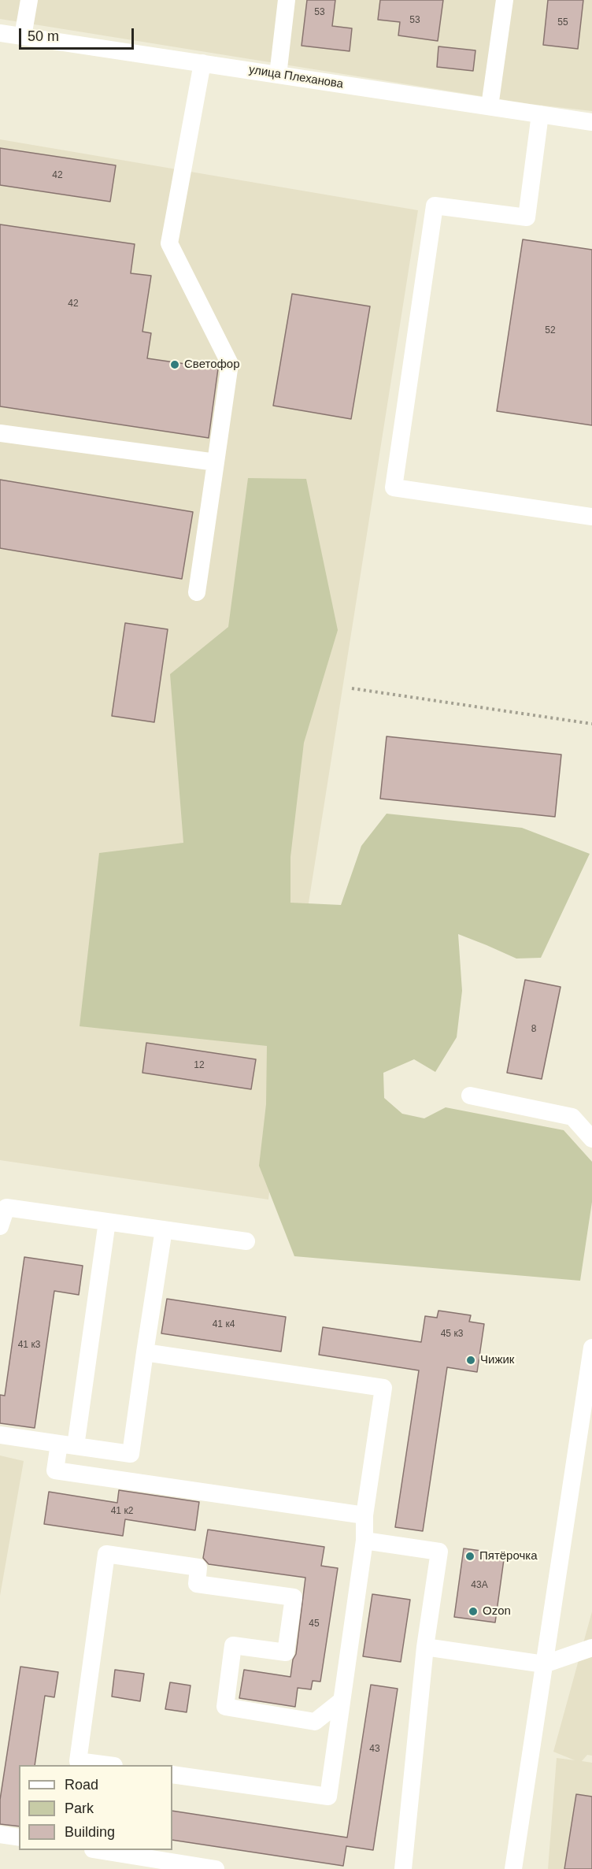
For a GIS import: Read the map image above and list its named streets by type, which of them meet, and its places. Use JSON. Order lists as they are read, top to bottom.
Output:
{
  "streets": {
    "street": ["улица Плеханова"]
  },
  "places": [
    "Светофор",
    "Чижик",
    "Пятёрочка",
    "Ozon"
  ],
  "house_numbers": [
    "53",
    "53",
    "55",
    "42",
    "42",
    "52",
    "8",
    "12",
    "41 к4",
    "45 к3",
    "41 к3",
    "41 к2",
    "43А",
    "45",
    "43"
  ],
  "legend": ["Road", "Park", "Building"],
  "scale_bar": "50 m"
}
